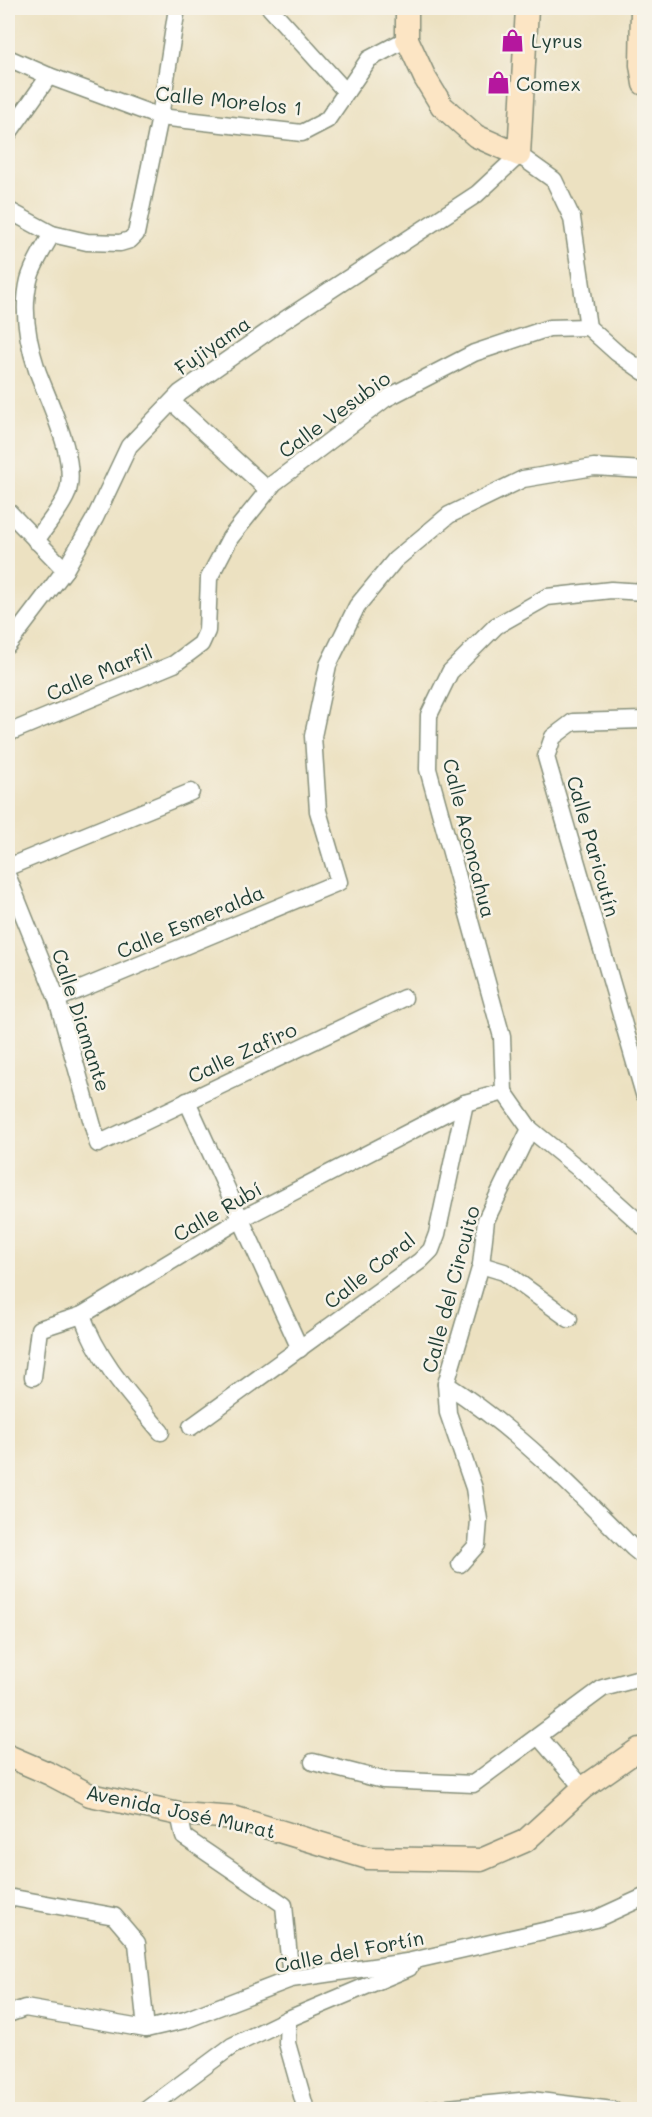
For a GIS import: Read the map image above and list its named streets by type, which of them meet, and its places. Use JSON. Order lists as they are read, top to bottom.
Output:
{
  "streets": {
    "street": [
      "Calle Morelos 1",
      "Fujiyama",
      "Calle Vesubio",
      "Calle Marfil",
      "Calle Aconcahua",
      "Calle Paricutín",
      "Calle Esmeralda",
      "Calle Diamante",
      "Calle Zafiro",
      "Calle Rubí",
      "Calle Coral",
      "Calle del Circuito",
      "Avenida José Murat",
      "Calle del Fortín"
    ]
  },
  "crossings": [
    ["Calle Vesubio", "Calle Marfil"],
    ["Calle Aconcahua", "Calle Rubí"],
    ["Calle Esmeralda", "Calle Diamante"],
    ["Calle Diamante", "Calle Zafiro"],
    ["Calle Rubí", "Calle Coral"]
  ],
  "places": {
    "shop": ["Lyrus", "Comex"]
  }
}
